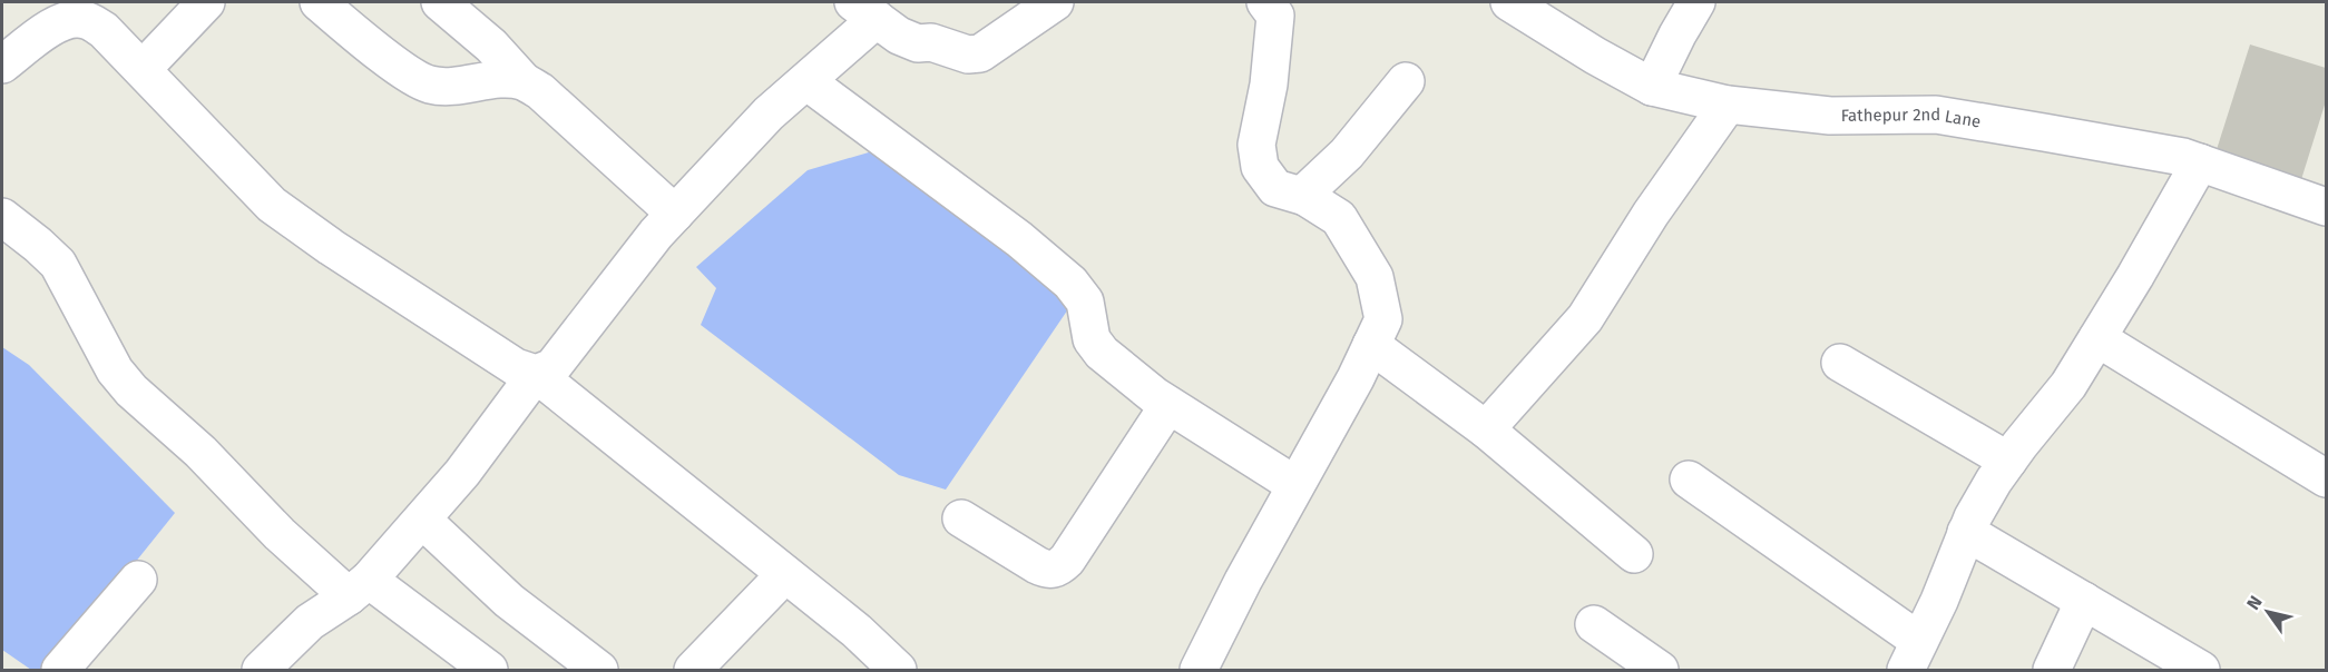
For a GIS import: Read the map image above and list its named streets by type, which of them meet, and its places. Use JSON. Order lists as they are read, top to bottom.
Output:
{
  "streets": {
    "street": ["Fathepur 2nd Lane"]
  },
  "north": "top left"
}
